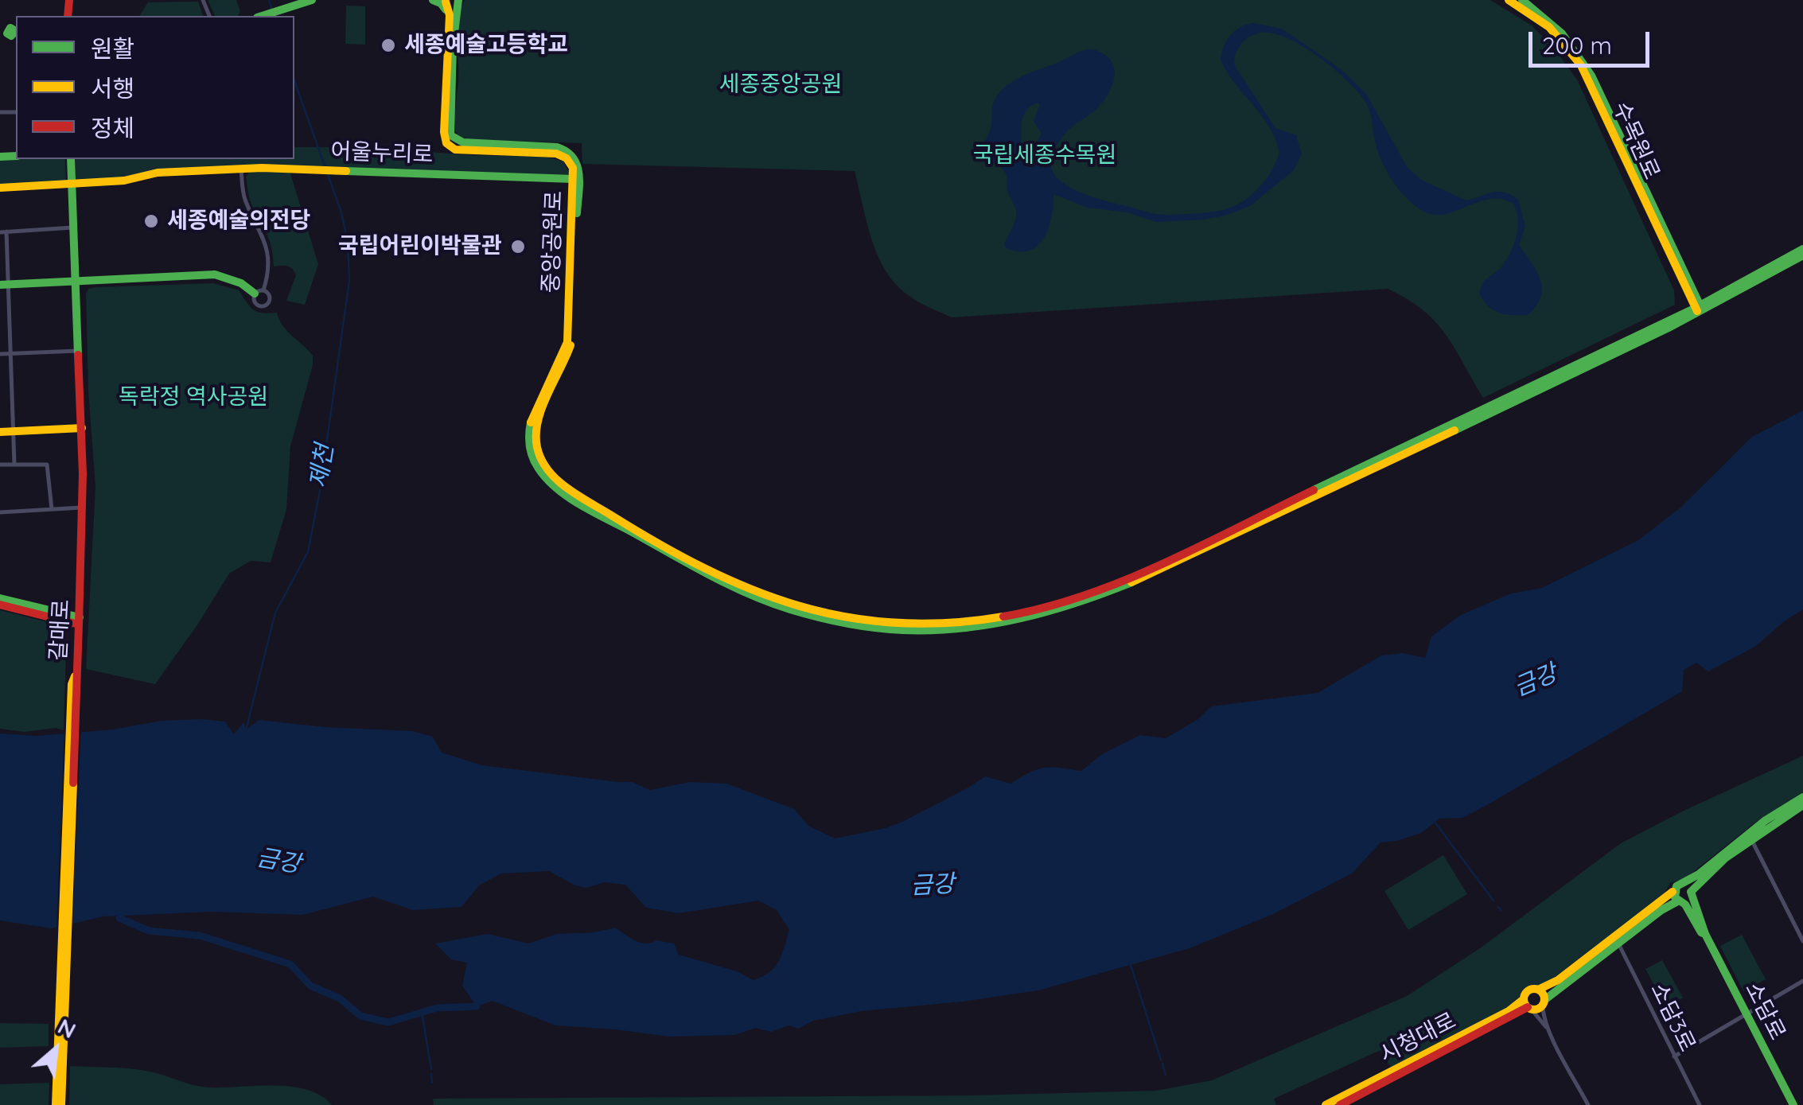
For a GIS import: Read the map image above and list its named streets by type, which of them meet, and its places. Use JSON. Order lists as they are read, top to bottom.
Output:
{
  "streets": {
    "main road": [
      "수목원로",
      "어울누리로",
      "중앙공원로",
      "갈매로",
      "소담로",
      "시청대로"
    ],
    "street": ["소담3로"]
  },
  "crossings": [
    ["어울누리로", "중앙공원로"],
    ["어울누리로", "갈매로"]
  ],
  "water": ["제천", "금강"],
  "parks": ["세종중앙공원", "국립세종수목원", "독락정 역사공원"],
  "places": ["세종예술고등학교", "세종예술의전당", "국립어린이박물관"],
  "legend": ["원활", "서행", "정체"],
  "scale_bar": "200 m",
  "north": "top right"
}
